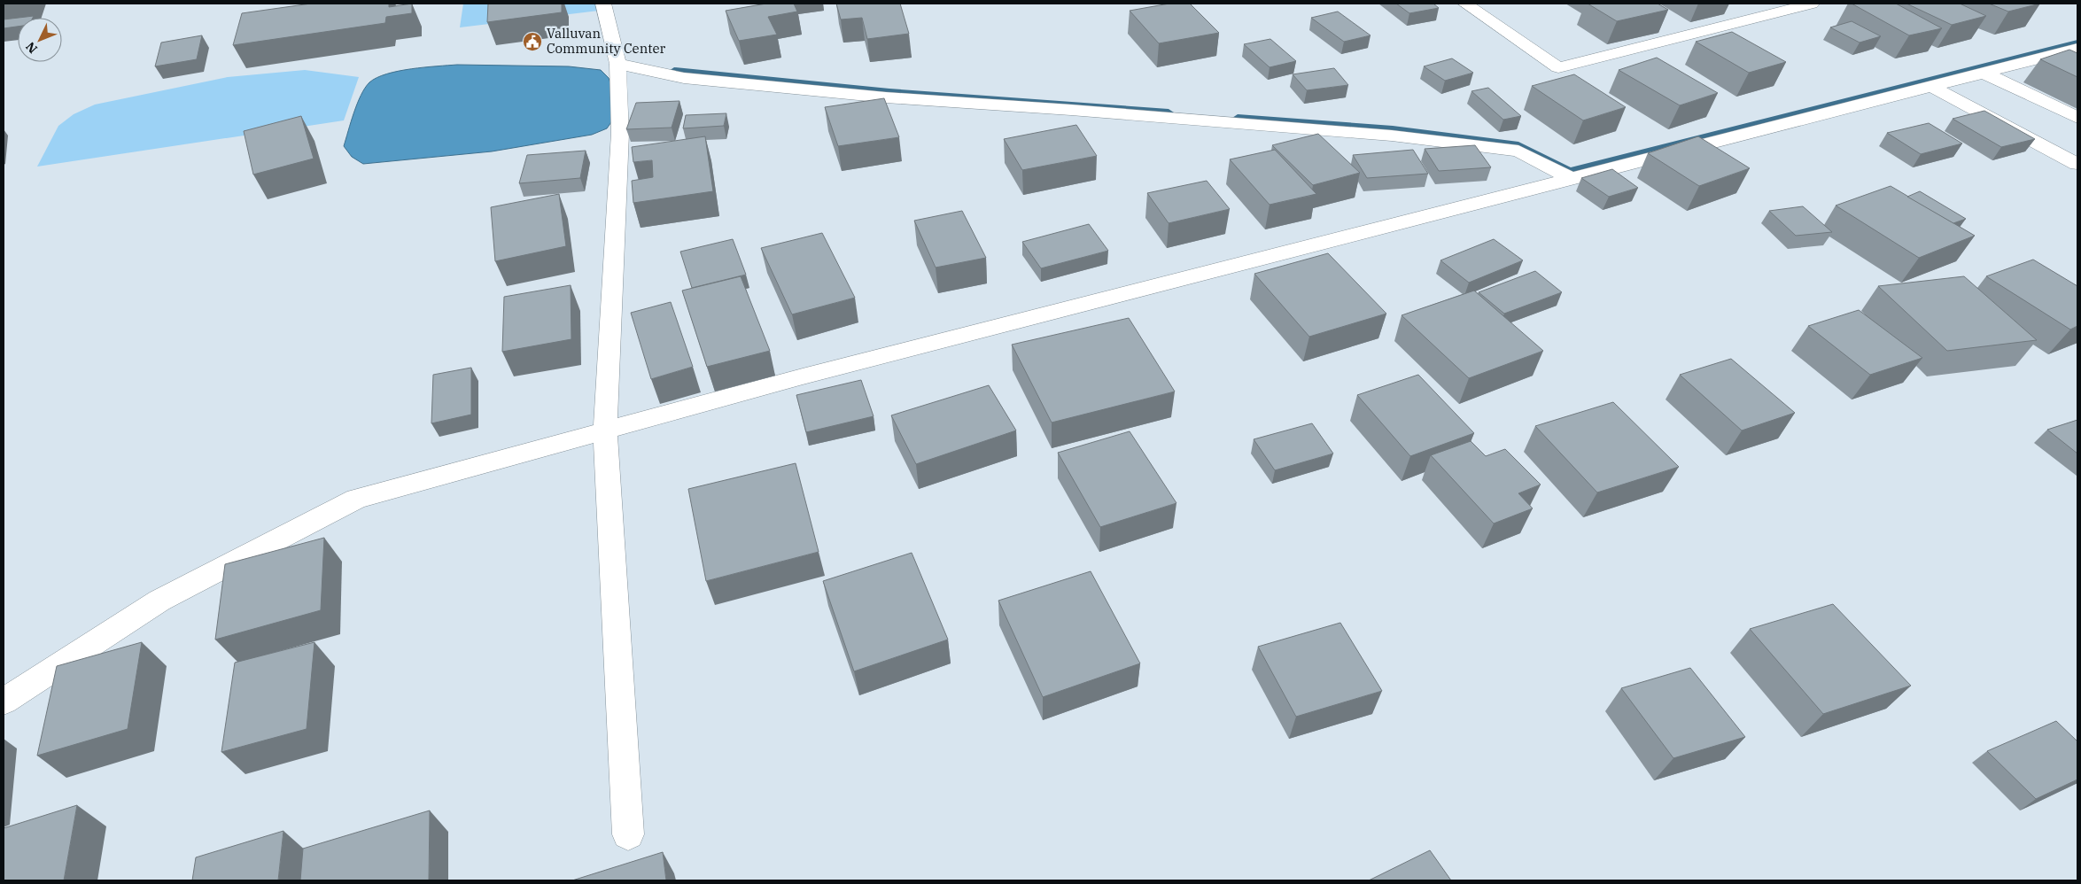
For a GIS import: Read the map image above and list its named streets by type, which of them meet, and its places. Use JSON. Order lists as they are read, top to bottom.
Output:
{
  "places": {
    "public building": ["Valluvan Community Center"]
  },
  "north": "bottom left"
}
